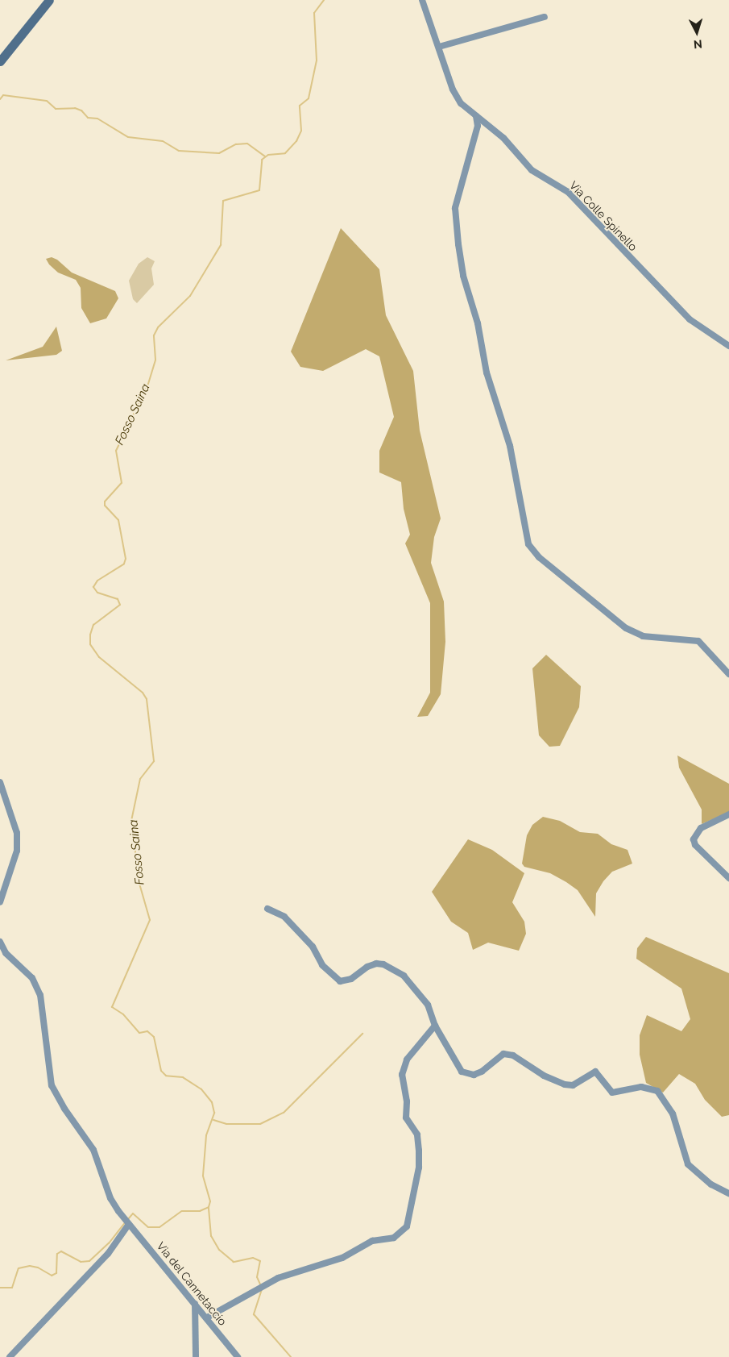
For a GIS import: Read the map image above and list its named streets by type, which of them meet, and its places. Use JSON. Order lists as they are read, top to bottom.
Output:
{
  "streets": {
    "street": ["Via Colle Spinello", "Via del Cannetaccio"]
  },
  "water": ["Fosso Saina"],
  "north": "bottom"
}
